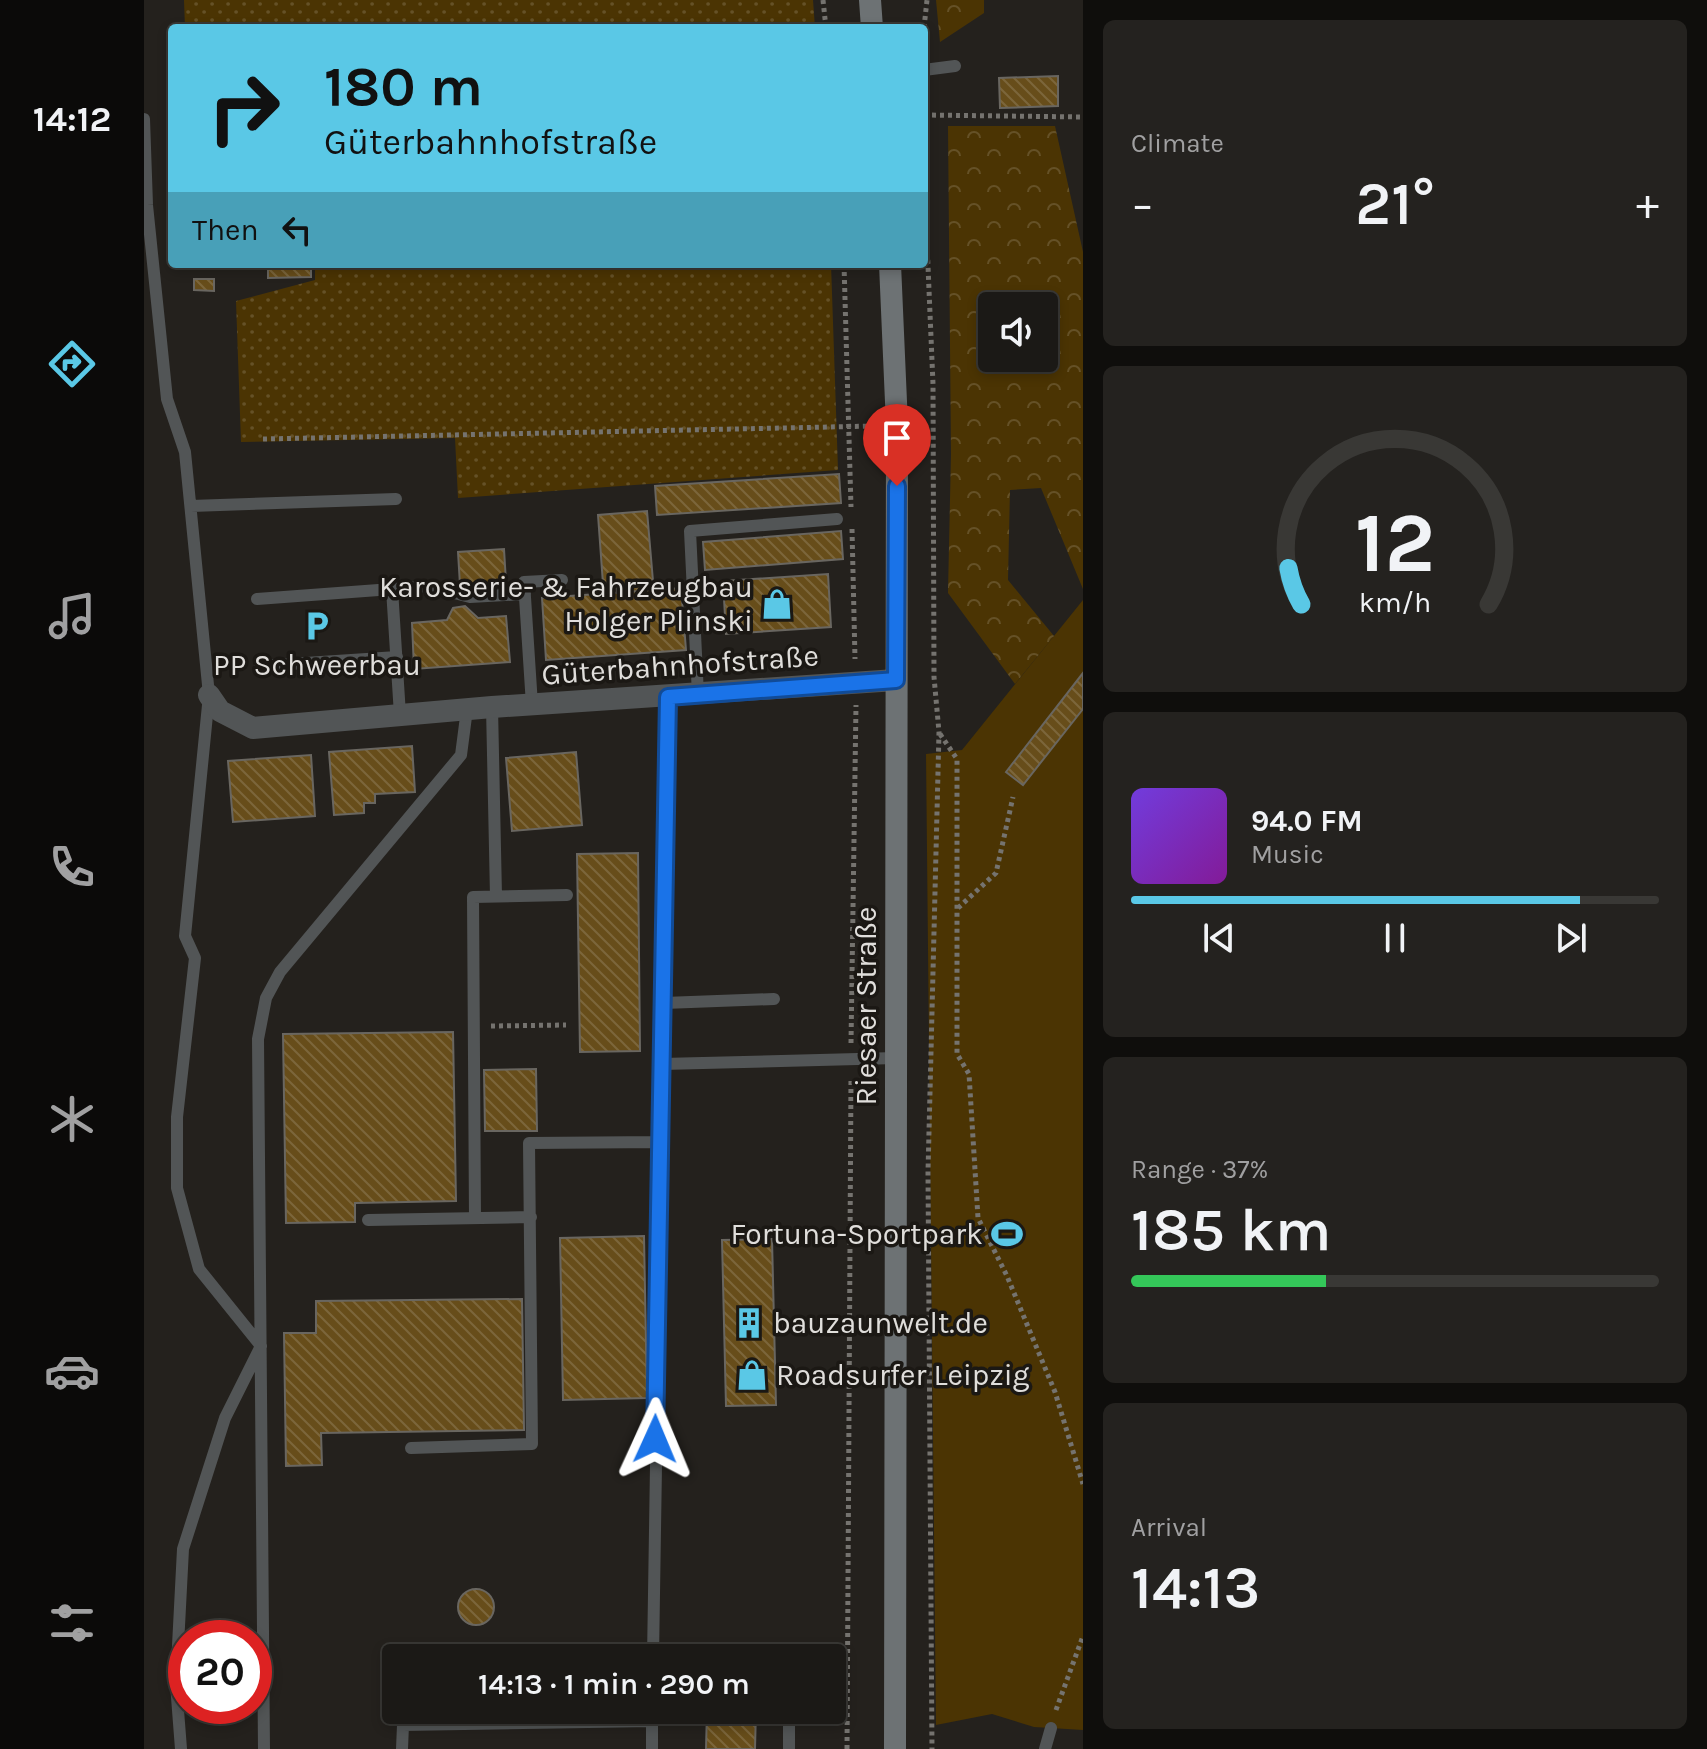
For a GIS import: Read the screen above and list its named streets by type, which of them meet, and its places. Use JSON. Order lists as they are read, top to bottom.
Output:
{
  "streets": {
    "main road": ["Riesaer Straße"],
    "street": ["Güterbahnhofstraße"]
  },
  "crossings": [
    ["Güterbahnhofstraße", "Riesaer Straße"]
  ],
  "places": {
    "shop": ["Karosserie- & Fahrzeugbau Holger Plinski", "Roadsurfer Leipzig"],
    "parking": ["PP Schweerbau"],
    "sports": ["Fortuna-Sportpark"],
    "building": ["bauzaunwelt.de"]
  },
  "page": {
    "tabs": "14:12",
    "tile": [
      "Climate",
      ["Range · 37%", "185 km"],
      ["Arrival", "14:13"]
    ],
    "turn": ["180 m", "Güterbahnhofstraße"],
    "heat": ["−", "21°", "+"],
    "then": "Then",
    "song": ["94.0 FM", "Music"],
    "limit": "20",
    "trip": "14:13 · 1 min · 290 m",
    "gauge": ["12", "km/h"]
  }
}
